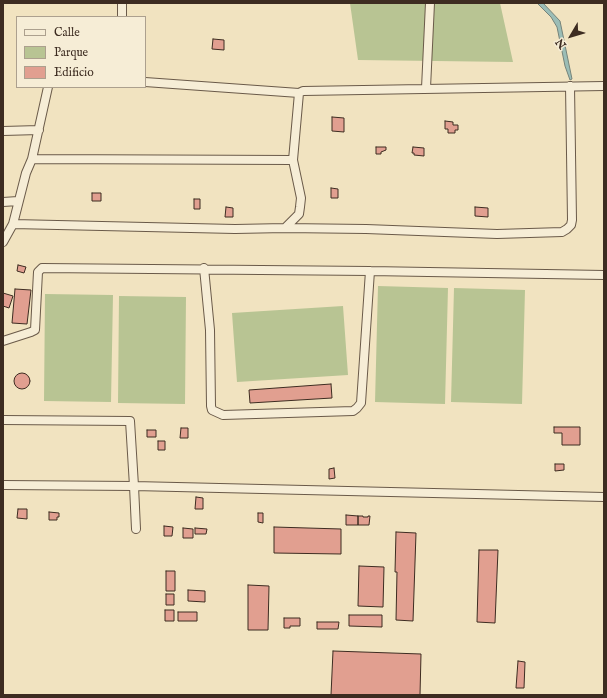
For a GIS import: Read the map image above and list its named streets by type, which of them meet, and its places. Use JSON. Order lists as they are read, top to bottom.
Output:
{
  "legend": ["Calle", "Parque", "Edificio"],
  "north": "bottom left"
}
